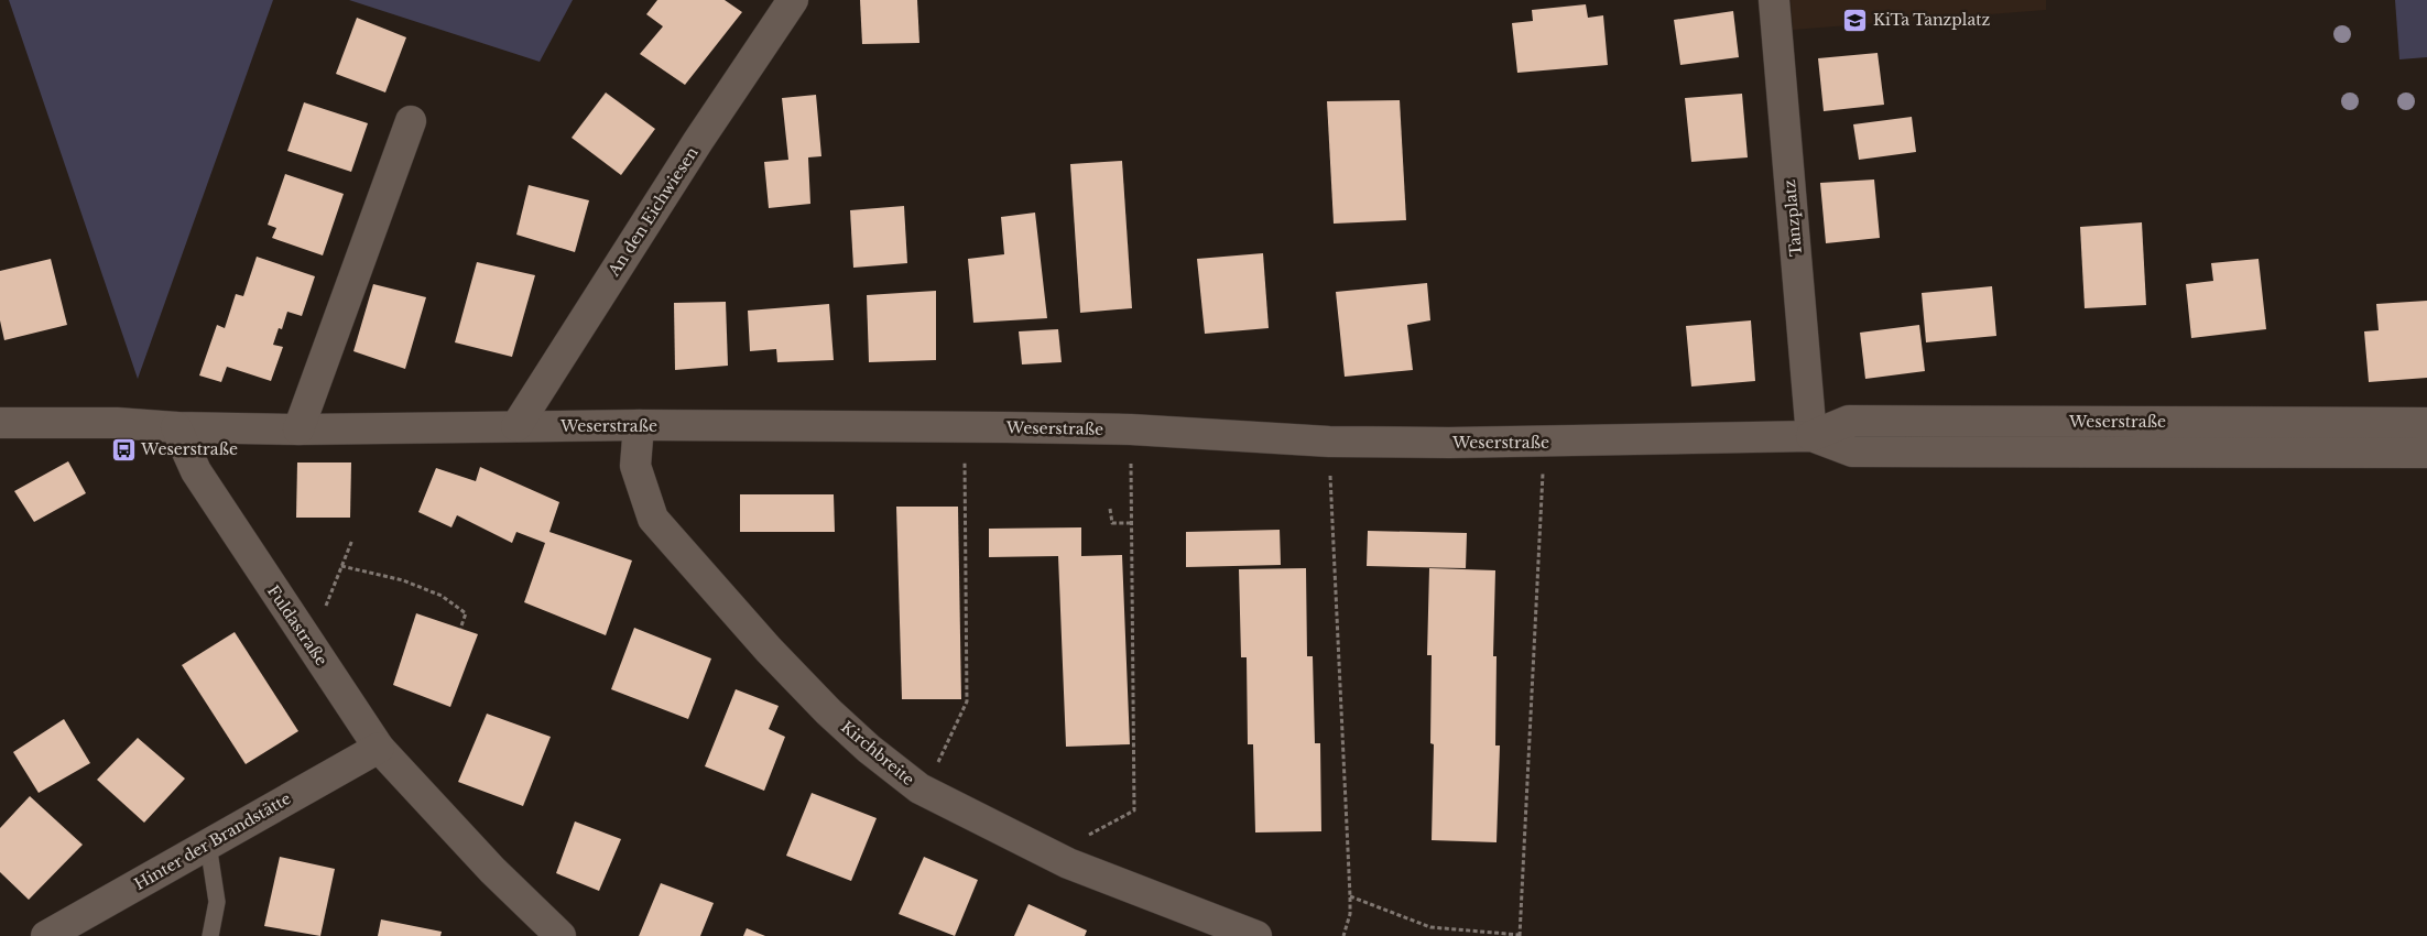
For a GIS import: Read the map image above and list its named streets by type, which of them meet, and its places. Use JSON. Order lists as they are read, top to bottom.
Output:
{
  "streets": {
    "street": [
      "An den Eichwiesen",
      "Tanzplatz",
      "Weserstraße",
      "Fuldastraße",
      "Kirchbreite",
      "Hinter der Brandstätte"
    ]
  },
  "crossings": [
    ["An den Eichwiesen", "Weserstraße"],
    ["Tanzplatz", "Weserstraße"],
    ["Weserstraße", "Fuldastraße"],
    ["Weserstraße", "Kirchbreite"],
    ["Fuldastraße", "Hinter der Brandstätte"]
  ],
  "places": {
    "school or university": ["KiTa Tanzplatz"],
    "bus stop": ["Weserstraße"]
  }
}
